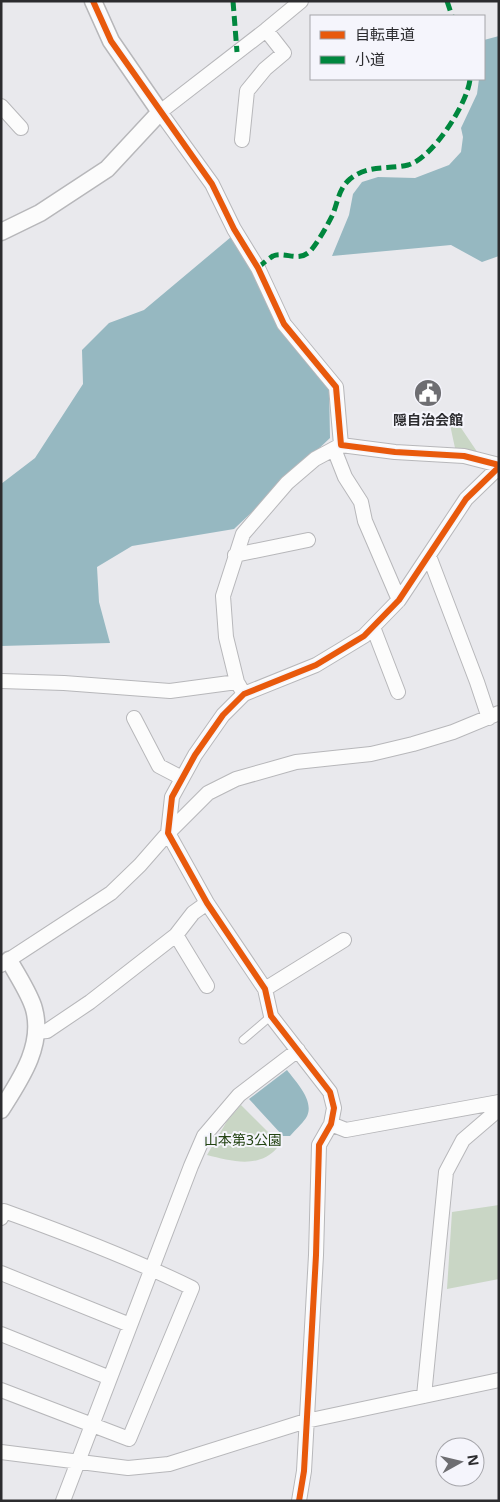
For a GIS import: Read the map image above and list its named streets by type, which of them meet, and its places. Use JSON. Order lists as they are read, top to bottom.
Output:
{
  "parks": ["山本第3公園"],
  "places": {
    "public building": ["隠自治会館"]
  },
  "legend": ["自転車道", "小道"],
  "north": "right"
}
